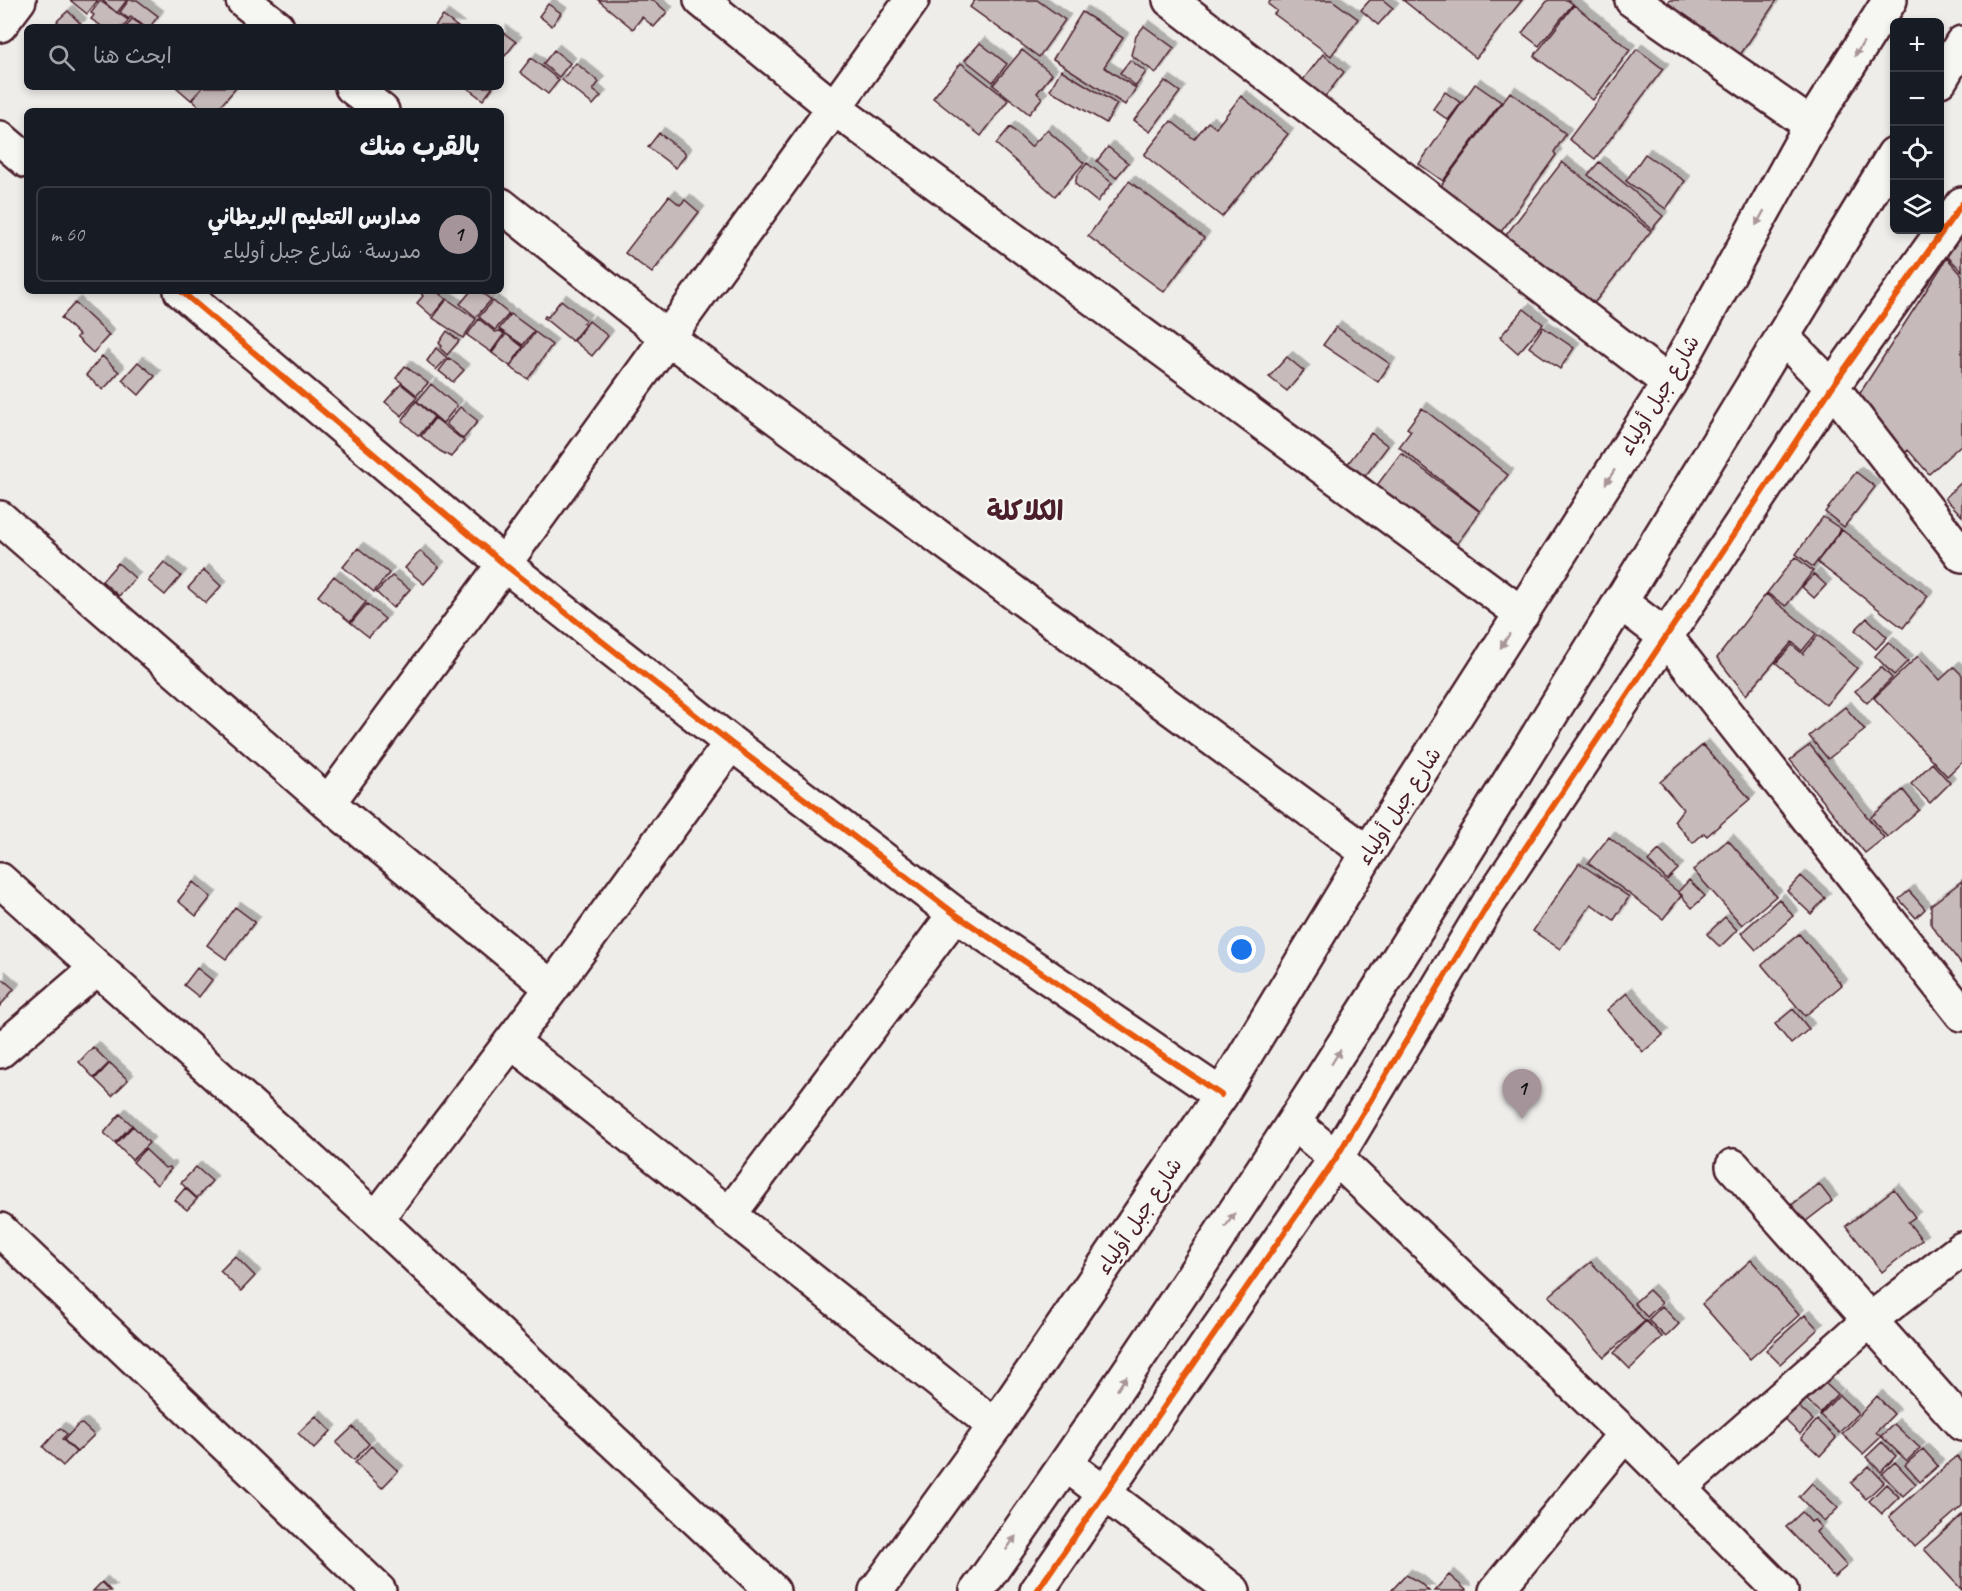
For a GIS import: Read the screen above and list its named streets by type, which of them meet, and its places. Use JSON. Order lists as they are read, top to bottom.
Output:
{
  "streets": {
    "street": ["شارع جبل أولياء"]
  },
  "districts": ["الكلاكلة"],
  "page": {
    "map_buttons": ["+", "−"],
    "search": "ابحث هنا",
    "heading": "بالقرب منك",
    "list": [
      {
        "mark": "1",
        "name": "مدارس التعليم البريطاني",
        "note": "مدرسة · شارع جبل أولياء",
        "value": "60 m"
      }
    ],
    "pins": "1"
  }
}
